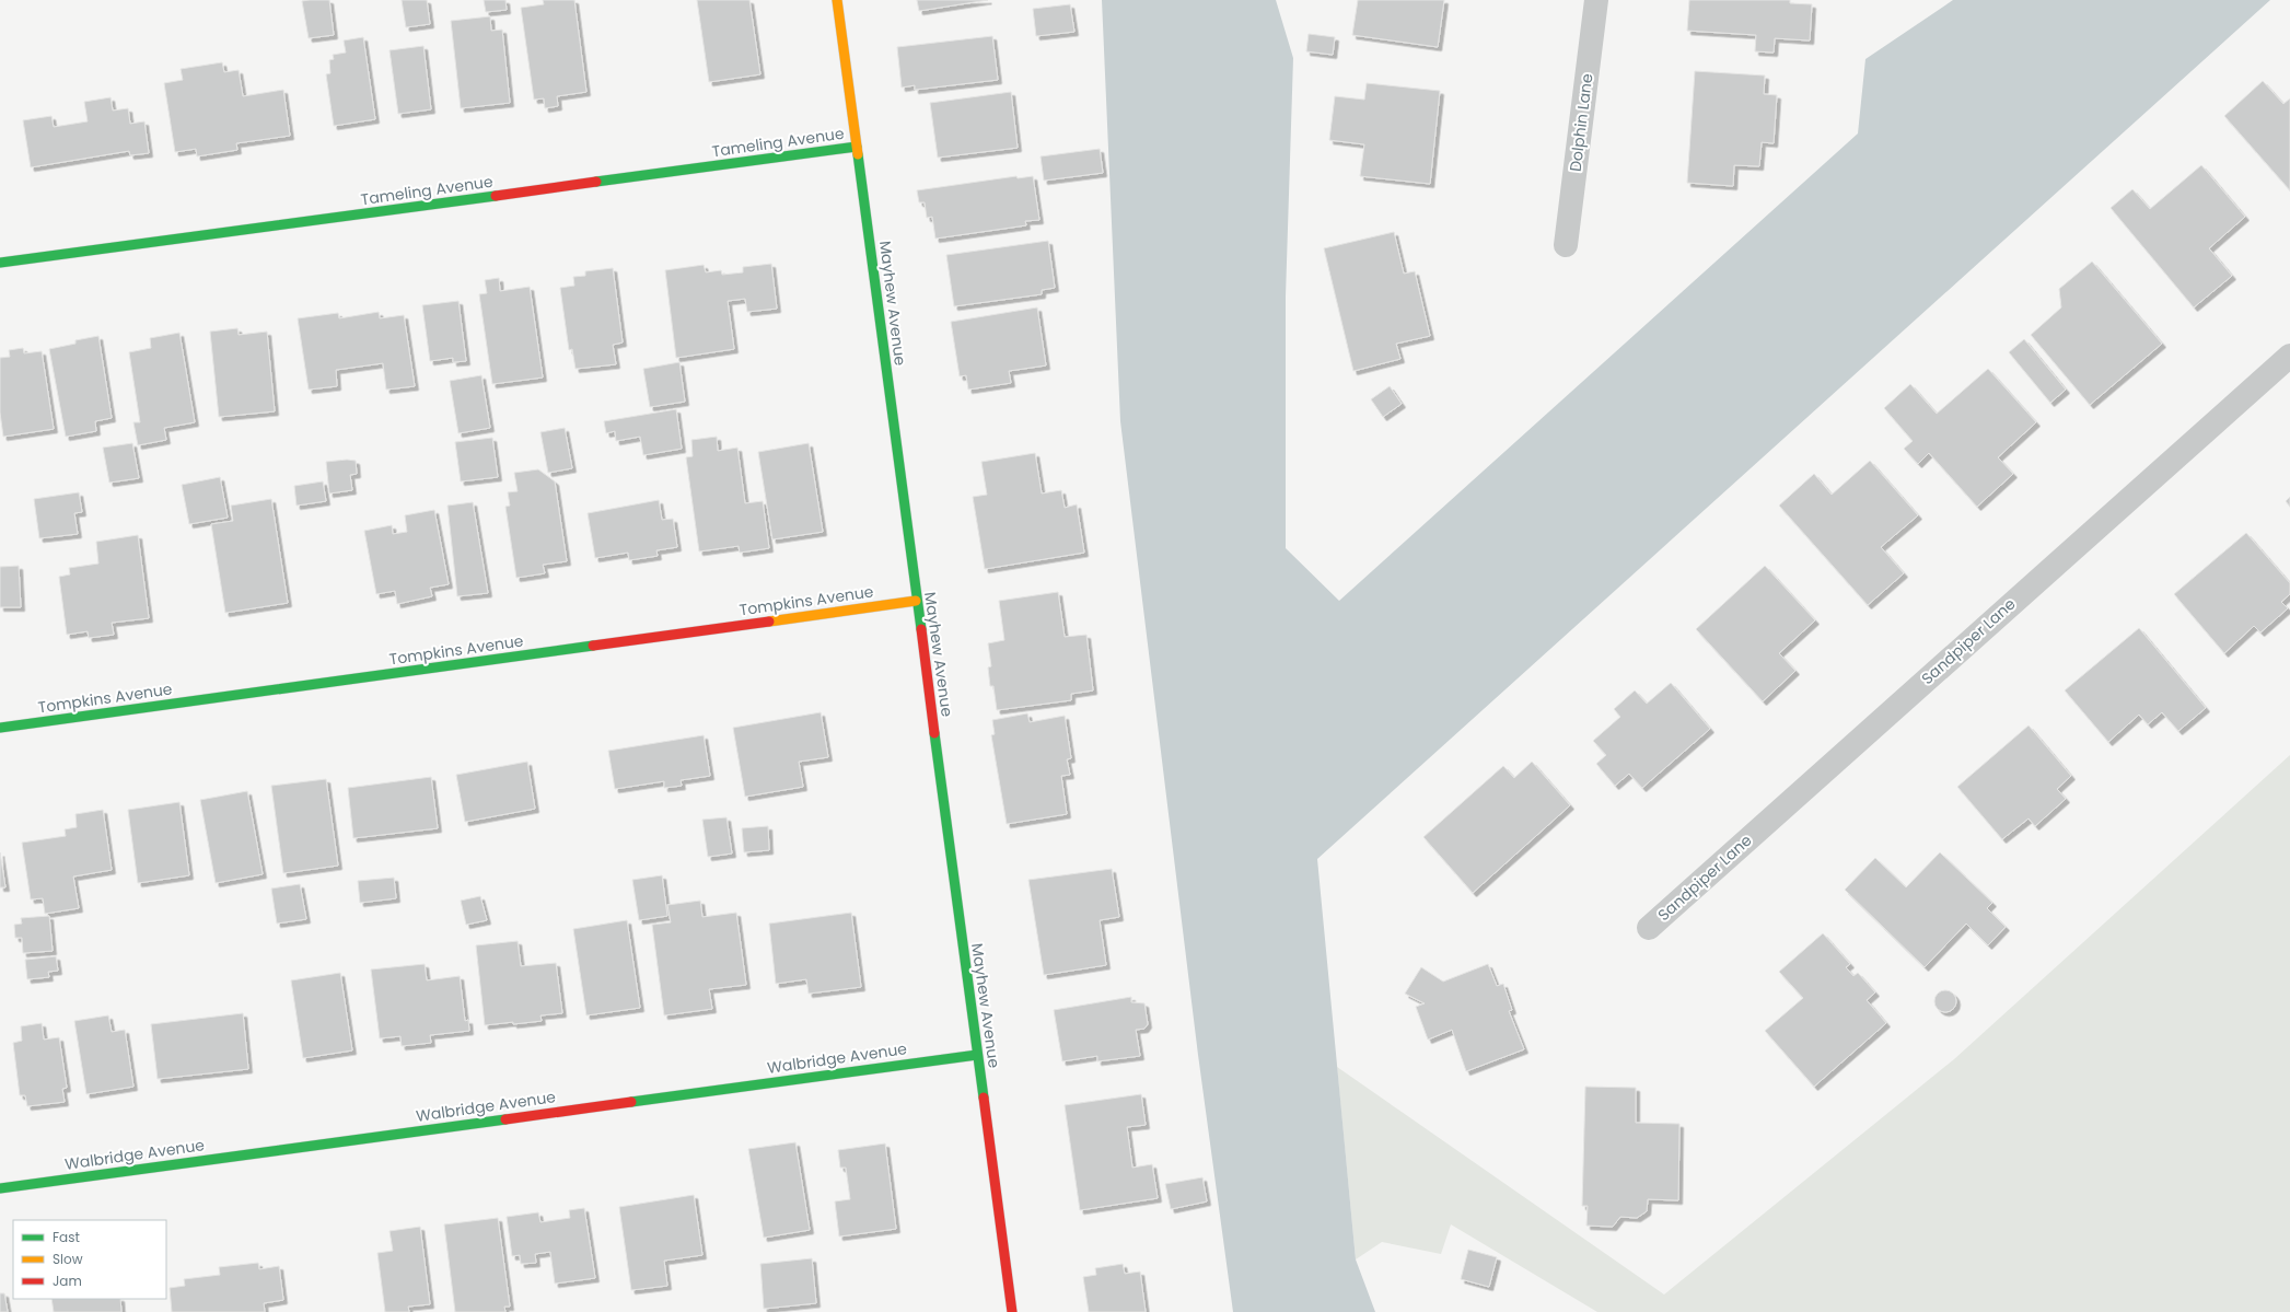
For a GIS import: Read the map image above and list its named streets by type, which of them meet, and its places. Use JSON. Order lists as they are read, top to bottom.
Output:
{
  "streets": {
    "street": [
      "Dolphin Lane",
      "Tameling Avenue",
      "Mayhew Avenue",
      "Tompkins Avenue",
      "Sandpiper Lane",
      "Walbridge Avenue"
    ]
  },
  "crossings": [
    ["Tameling Avenue", "Mayhew Avenue"],
    ["Mayhew Avenue", "Tompkins Avenue"],
    ["Mayhew Avenue", "Walbridge Avenue"]
  ],
  "legend": ["Fast", "Slow", "Jam"]
}
